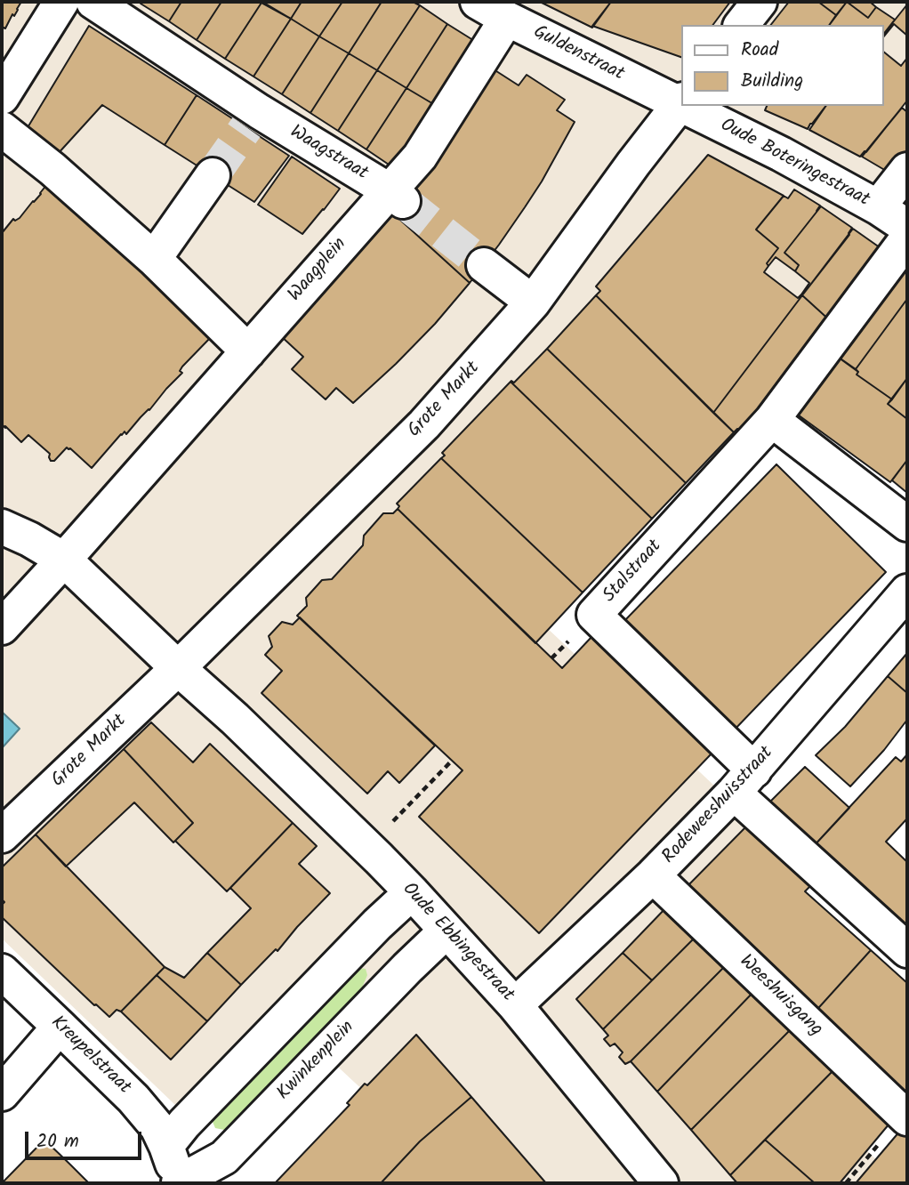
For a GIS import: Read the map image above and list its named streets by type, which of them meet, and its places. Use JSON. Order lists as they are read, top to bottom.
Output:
{
  "streets": {
    "street": [
      "Guldenstraat",
      "Waagstraat",
      "Oude Boteringestraat",
      "Waagplein",
      "Grote Markt",
      "Stalstraat",
      "Rodeweeshuisstraat",
      "Oude Ebbingestraat",
      "Weeshuisgang",
      "Kreupelstraat",
      "Kwinkenplein"
    ]
  },
  "crossings": [
    ["Guldenstraat", "Waagstraat"],
    ["Guldenstraat", "Grote Markt"],
    ["Waagstraat", "Waagplein"],
    ["Grote Markt", "Oude Ebbingestraat"],
    ["Stalstraat", "Rodeweeshuisstraat"],
    ["Rodeweeshuisstraat", "Oude Ebbingestraat"],
    ["Rodeweeshuisstraat", "Weeshuisgang"],
    ["Oude Ebbingestraat", "Kwinkenplein"],
    ["Kreupelstraat", "Kwinkenplein"]
  ],
  "legend": ["Road", "Building"],
  "scale_bar": "20 m"
}
